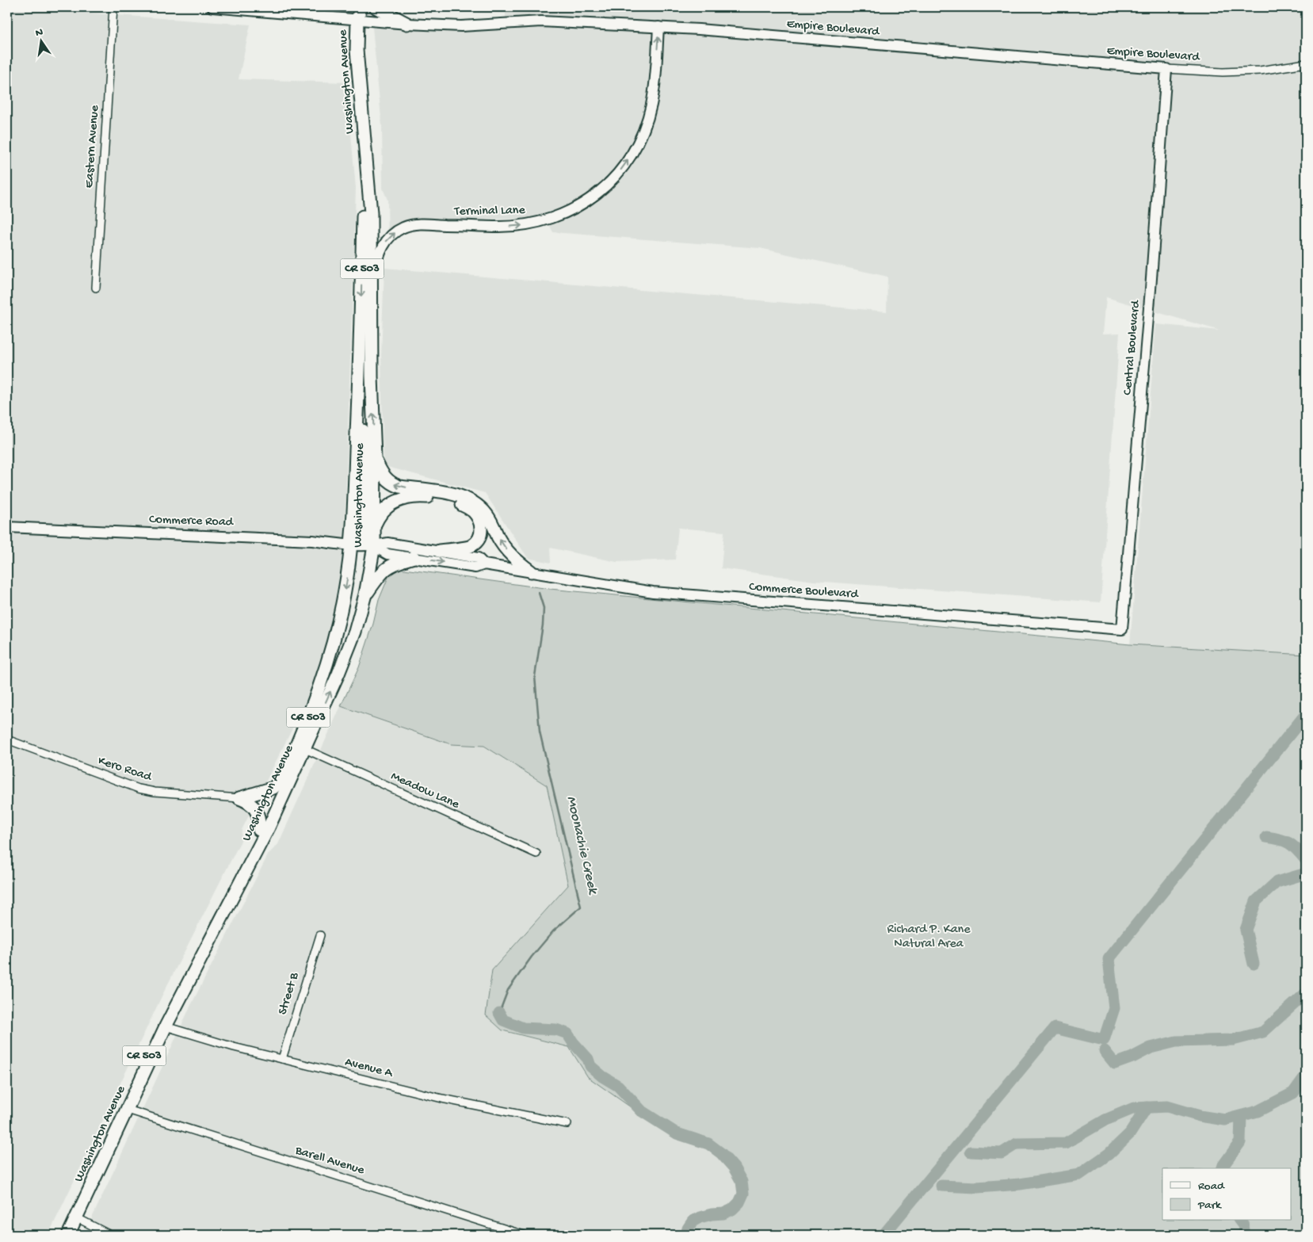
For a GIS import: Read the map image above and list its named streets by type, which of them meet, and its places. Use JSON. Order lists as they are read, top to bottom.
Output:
{
  "streets": {
    "main road": ["Washington Avenue", "CR 503"],
    "street": [
      "Empire Boulevard",
      "Eastern Avenue",
      "Terminal Lane",
      "Central Boulevard",
      "Commerce Road",
      "Commerce Boulevard",
      "Kero Road",
      "Meadow Lane",
      "Street B",
      "Avenue A",
      "Barell Avenue"
    ]
  },
  "crossings": [
    ["Empire Boulevard", "Washington Avenue"],
    ["Empire Boulevard", "Terminal Lane"],
    ["Empire Boulevard", "CR 503"],
    ["Empire Boulevard", "Central Boulevard"],
    ["Washington Avenue", "Terminal Lane"],
    ["Washington Avenue", "CR 503"],
    ["Washington Avenue", "Commerce Road"],
    ["Washington Avenue", "Commerce Boulevard"],
    ["Washington Avenue", "Meadow Lane"],
    ["Washington Avenue", "Avenue A"],
    ["Washington Avenue", "Barell Avenue"],
    ["Central Boulevard", "Commerce Boulevard"],
    ["Commerce Road", "Commerce Boulevard"],
    ["Street B", "Avenue A"]
  ],
  "one_way": ["Terminal Lane"],
  "water": ["Moonachie Creek"],
  "parks": ["Richard P. Kane Natural Area"],
  "legend": ["Road", "Park"],
  "north": "top"
}
